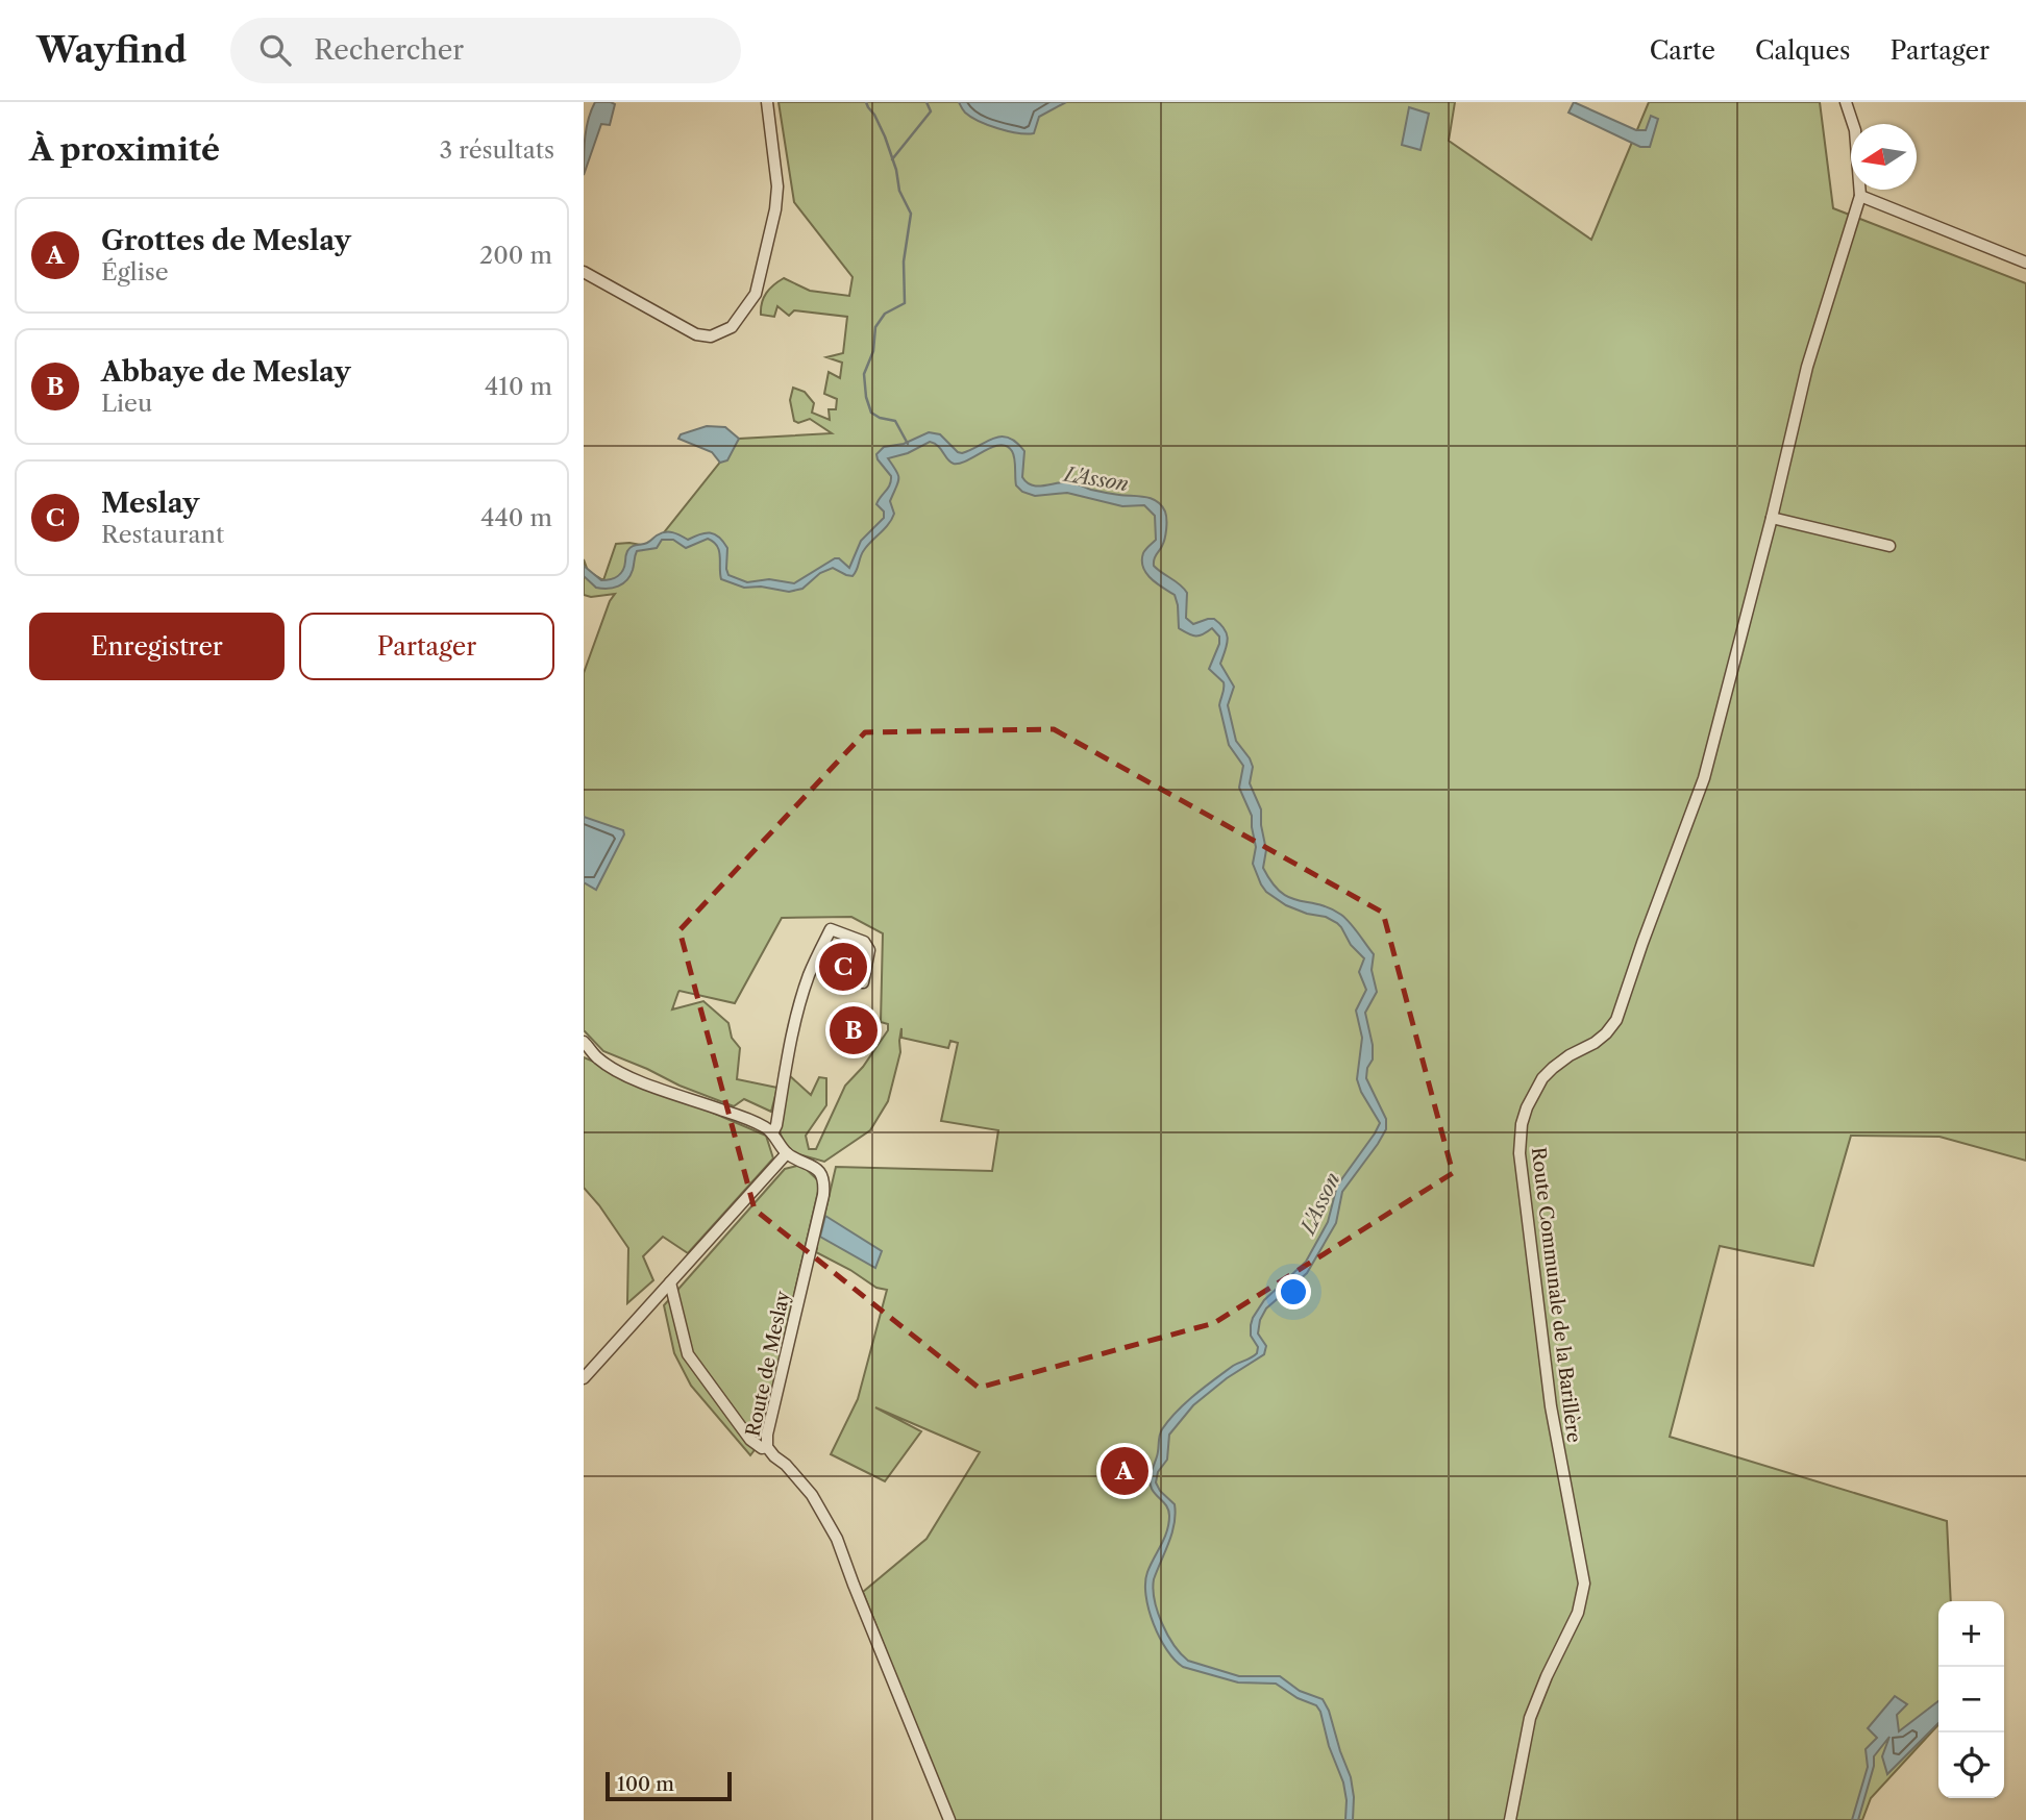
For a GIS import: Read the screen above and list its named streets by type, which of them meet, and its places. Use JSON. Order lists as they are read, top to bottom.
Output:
{
  "streets": {
    "street": ["Route Communale de la Barillère", "Route de Meslay"]
  },
  "water": ["L'Asson"],
  "scale_bar": "100 m",
  "north": "left",
  "page": {
    "header": "Wayfind",
    "search": "Rechercher",
    "nav": ["Carte", "Calques", "Partager"],
    "heading": ["À proximité", "3 résultats"],
    "list": [
      {
        "mark": "A",
        "name": "Grottes de Meslay",
        "note": "Église",
        "value": "200 m"
      },
      {
        "mark": "B",
        "name": "Abbaye de Meslay",
        "note": "Lieu",
        "value": "410 m"
      },
      {
        "mark": "C",
        "name": "Meslay",
        "note": "Restaurant",
        "value": "440 m"
      }
    ],
    "buttons": ["Enregistrer", "Partager"],
    "pins": ["C", "B", "A"],
    "map_buttons": ["+", "−"],
    "scale": "100 m"
  }
}
